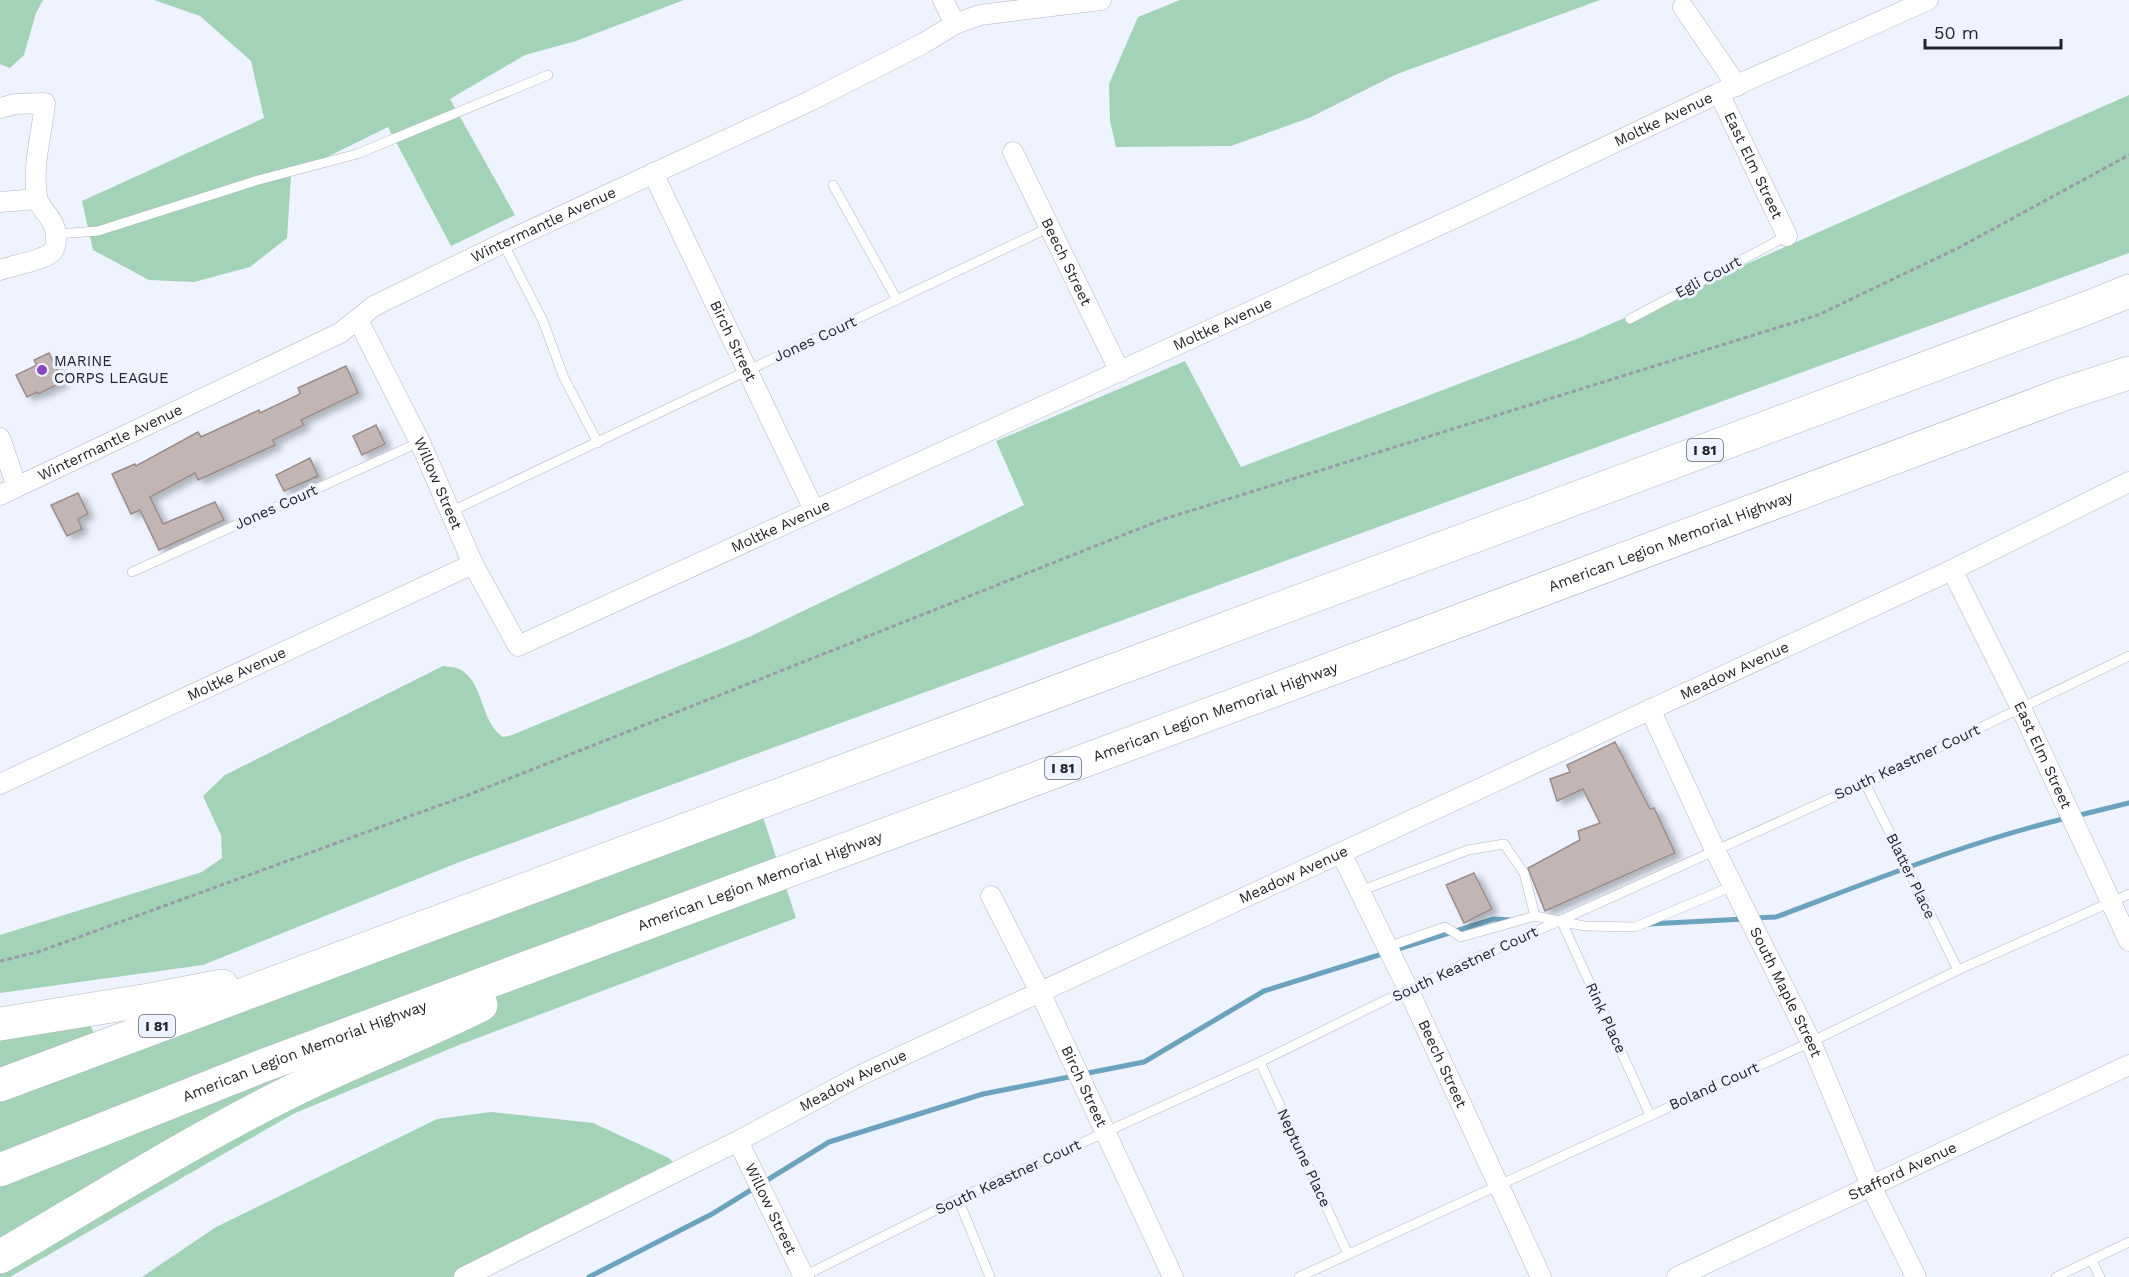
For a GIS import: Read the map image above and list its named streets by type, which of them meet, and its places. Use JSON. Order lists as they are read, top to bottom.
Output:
{
  "streets": {
    "highway": ["I 81", "American Legion Memorial Highway"],
    "street": [
      "Moltke Avenue",
      "East Elm Street",
      "Wintermantle Avenue",
      "Beech Street",
      "Birch Street",
      "Willow Street",
      "Meadow Avenue",
      "South Maple Street",
      "Stafford Avenue"
    ],
    "lane": [
      "Egli Court",
      "Jones Court",
      "South Keastner Court",
      "Blatter Place",
      "Rink Place",
      "Boland Court",
      "Neptune Place"
    ]
  },
  "crossings": [
    ["Moltke Avenue", "East Elm Street"],
    ["Moltke Avenue", "Beech Street"],
    ["Moltke Avenue", "Birch Street"],
    ["Moltke Avenue", "Willow Street"],
    ["East Elm Street", "Egli Court"],
    ["East Elm Street", "Meadow Avenue"],
    ["East Elm Street", "South Keastner Court"],
    ["East Elm Street", "Boland Court"],
    ["Wintermantle Avenue", "Birch Street"],
    ["Wintermantle Avenue", "Willow Street"],
    ["Beech Street", "Jones Court"],
    ["Beech Street", "Meadow Avenue"],
    ["Beech Street", "South Keastner Court"],
    ["Beech Street", "Boland Court"],
    ["Jones Court", "Birch Street"],
    ["Jones Court", "Willow Street"],
    ["Birch Street", "Meadow Avenue"],
    ["Birch Street", "South Keastner Court"],
    ["Willow Street", "Meadow Avenue"],
    ["Willow Street", "South Keastner Court"],
    ["Meadow Avenue", "South Maple Street"],
    ["South Keastner Court", "Blatter Place"],
    ["South Keastner Court", "South Maple Street"],
    ["South Keastner Court", "Rink Place"],
    ["South Keastner Court", "Neptune Place"],
    ["Blatter Place", "Boland Court"],
    ["South Maple Street", "Boland Court"],
    ["South Maple Street", "Stafford Avenue"],
    ["Rink Place", "Boland Court"],
    ["Boland Court", "Neptune Place"]
  ],
  "places": ["MARINE CORPS LEAGUE"],
  "scale_bar": "50 m"
}
